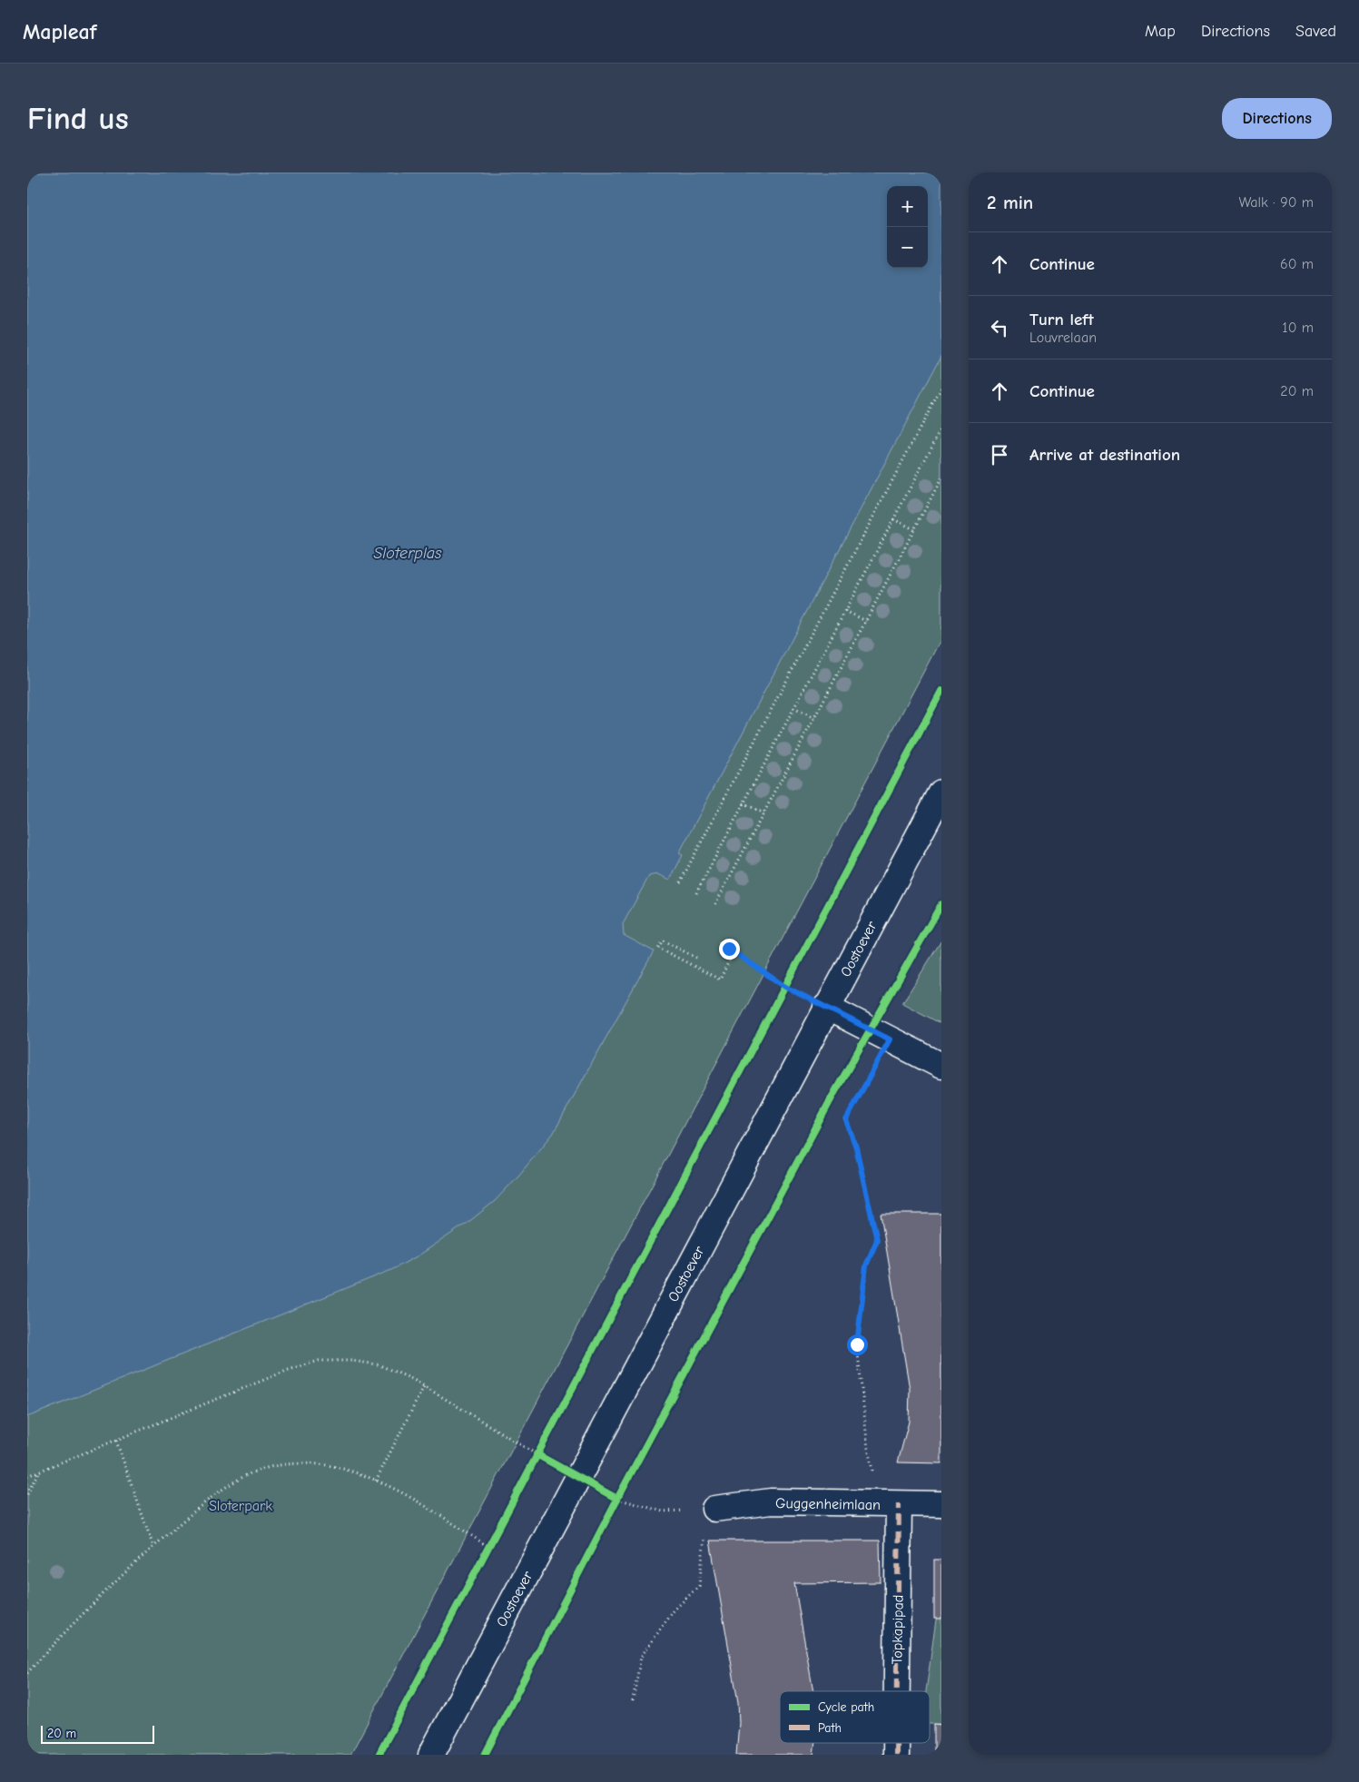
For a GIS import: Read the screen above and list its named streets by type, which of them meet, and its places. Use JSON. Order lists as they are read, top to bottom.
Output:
{
  "streets": {
    "main road": ["Oostoever", "Guggenheimlaan", "Topkapipad"]
  },
  "crossings": [
    ["Guggenheimlaan", "Topkapipad"]
  ],
  "water": ["Sloterplas"],
  "parks": ["Sloterpark"],
  "legend": ["Cycle path", "Path"],
  "scale_bar": "20 m",
  "page": {
    "header": "Mapleaf",
    "nav": ["Map", "Directions", "Saved"],
    "buttons": "Directions",
    "title": "Find us",
    "heading": ["2 min", "Walk · 90 m"],
    "map_buttons": ["+", "−"],
    "list": [
      ["Continue", "60 m"],
      ["Turn left", "Louvrelaan", "10 m"],
      ["Continue", "20 m"],
      "Arrive at destination"
    ],
    "scale": "20 m"
  }
}
